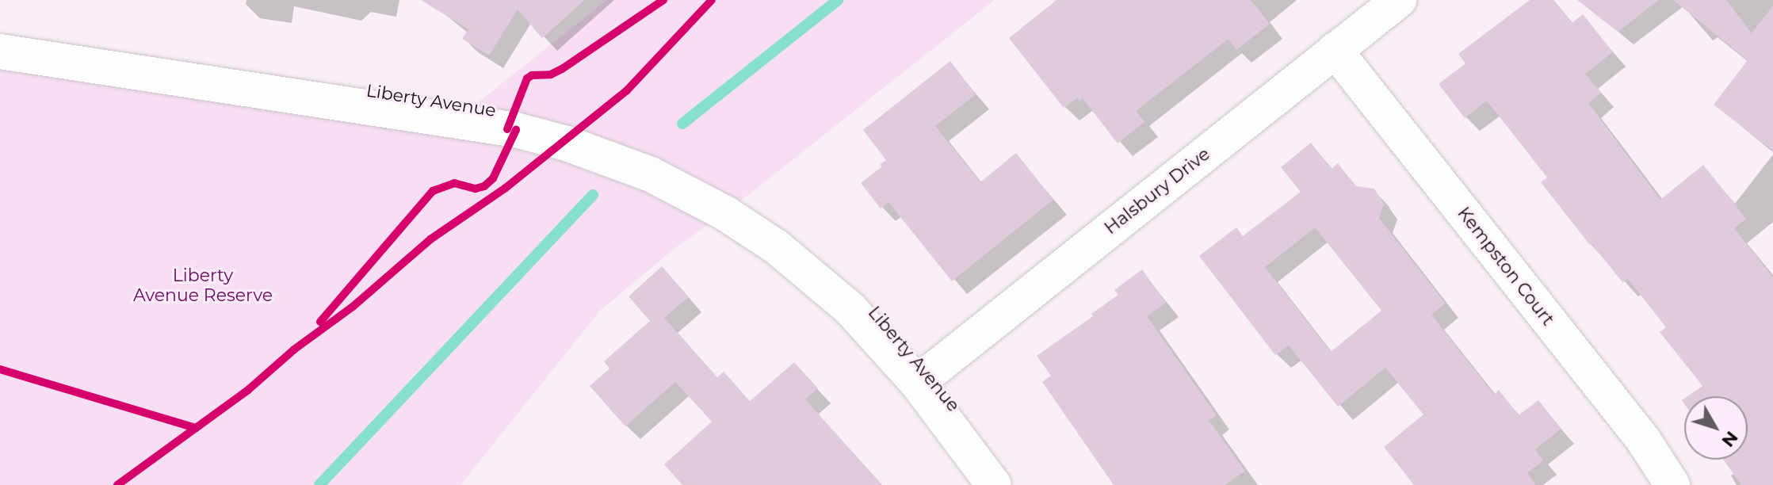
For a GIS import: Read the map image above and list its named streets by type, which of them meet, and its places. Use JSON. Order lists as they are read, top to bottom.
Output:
{
  "streets": {
    "street": ["Liberty Avenue", "Halsbury Drive", "Kempston Court"]
  },
  "crossings": [
    ["Liberty Avenue", "Halsbury Drive"],
    ["Halsbury Drive", "Kempston Court"]
  ],
  "parks": ["Liberty Avenue Reserve"],
  "north": "bottom right"
}
